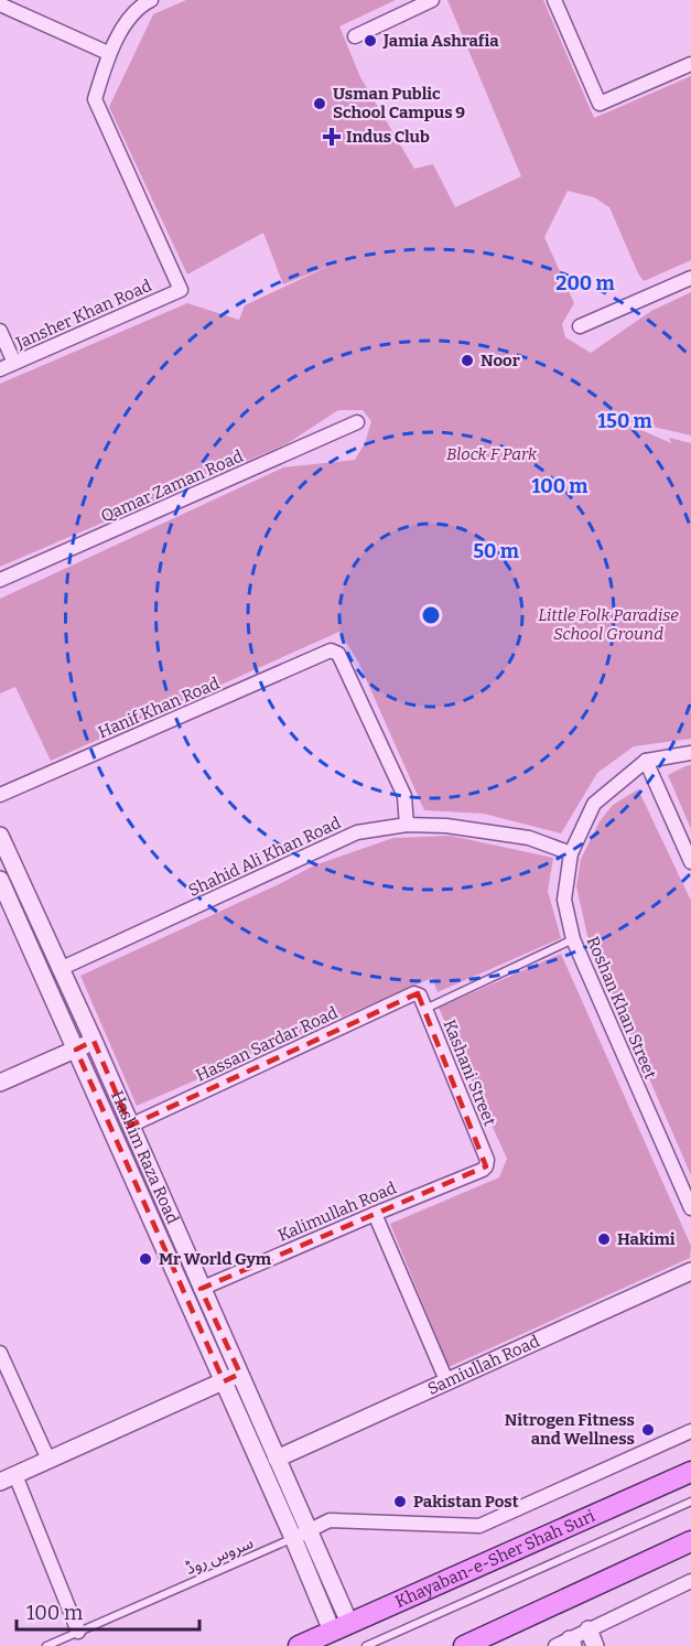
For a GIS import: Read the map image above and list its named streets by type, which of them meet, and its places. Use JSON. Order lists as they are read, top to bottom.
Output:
{
  "streets": {
    "main road": ["Khayaban-e-Sher Shah Suri"],
    "street": [
      "Jansher Khan Road",
      "Qamar Zaman Road",
      "Hanif Khan Road",
      "Shahid Ali Khan Road",
      "Roshan Khan Street",
      "Hassan Sardar Road",
      "Kashani Street",
      "Hashim Raza Road",
      "Kalimullah Road",
      "Samiullah Road"
    ],
    "lane": ["سروس روڈ"]
  },
  "crossings": [
    ["Hanif Khan Road", "Shahid Ali Khan Road"],
    ["Shahid Ali Khan Road", "Roshan Khan Street"],
    ["Shahid Ali Khan Road", "Hashim Raza Road"],
    ["Hassan Sardar Road", "Kashani Street"],
    ["Hassan Sardar Road", "Hashim Raza Road"],
    ["Kashani Street", "Kalimullah Road"],
    ["Hashim Raza Road", "Kalimullah Road"],
    ["Hashim Raza Road", "Samiullah Road"],
    ["Hashim Raza Road", "سروس روڈ"],
    ["Hashim Raza Road", "Khayaban-e-Sher Shah Suri"]
  ],
  "parks": ["Block F Park", "Little Folk Paradise School Ground"],
  "places": {
    "other": [
      "Jamia Ashrafia",
      "Usman Public School Campus 9",
      "Noor",
      "Hakimi",
      "Mr World Gym",
      "Nitrogen Fitness and Wellness",
      "Pakistan Post"
    ],
    "health": ["Indus Club"]
  },
  "scale_bar": "100 m",
  "rings": [
    "200 m",
    "150 m",
    "100 m",
    "50 m"
  ]
}
